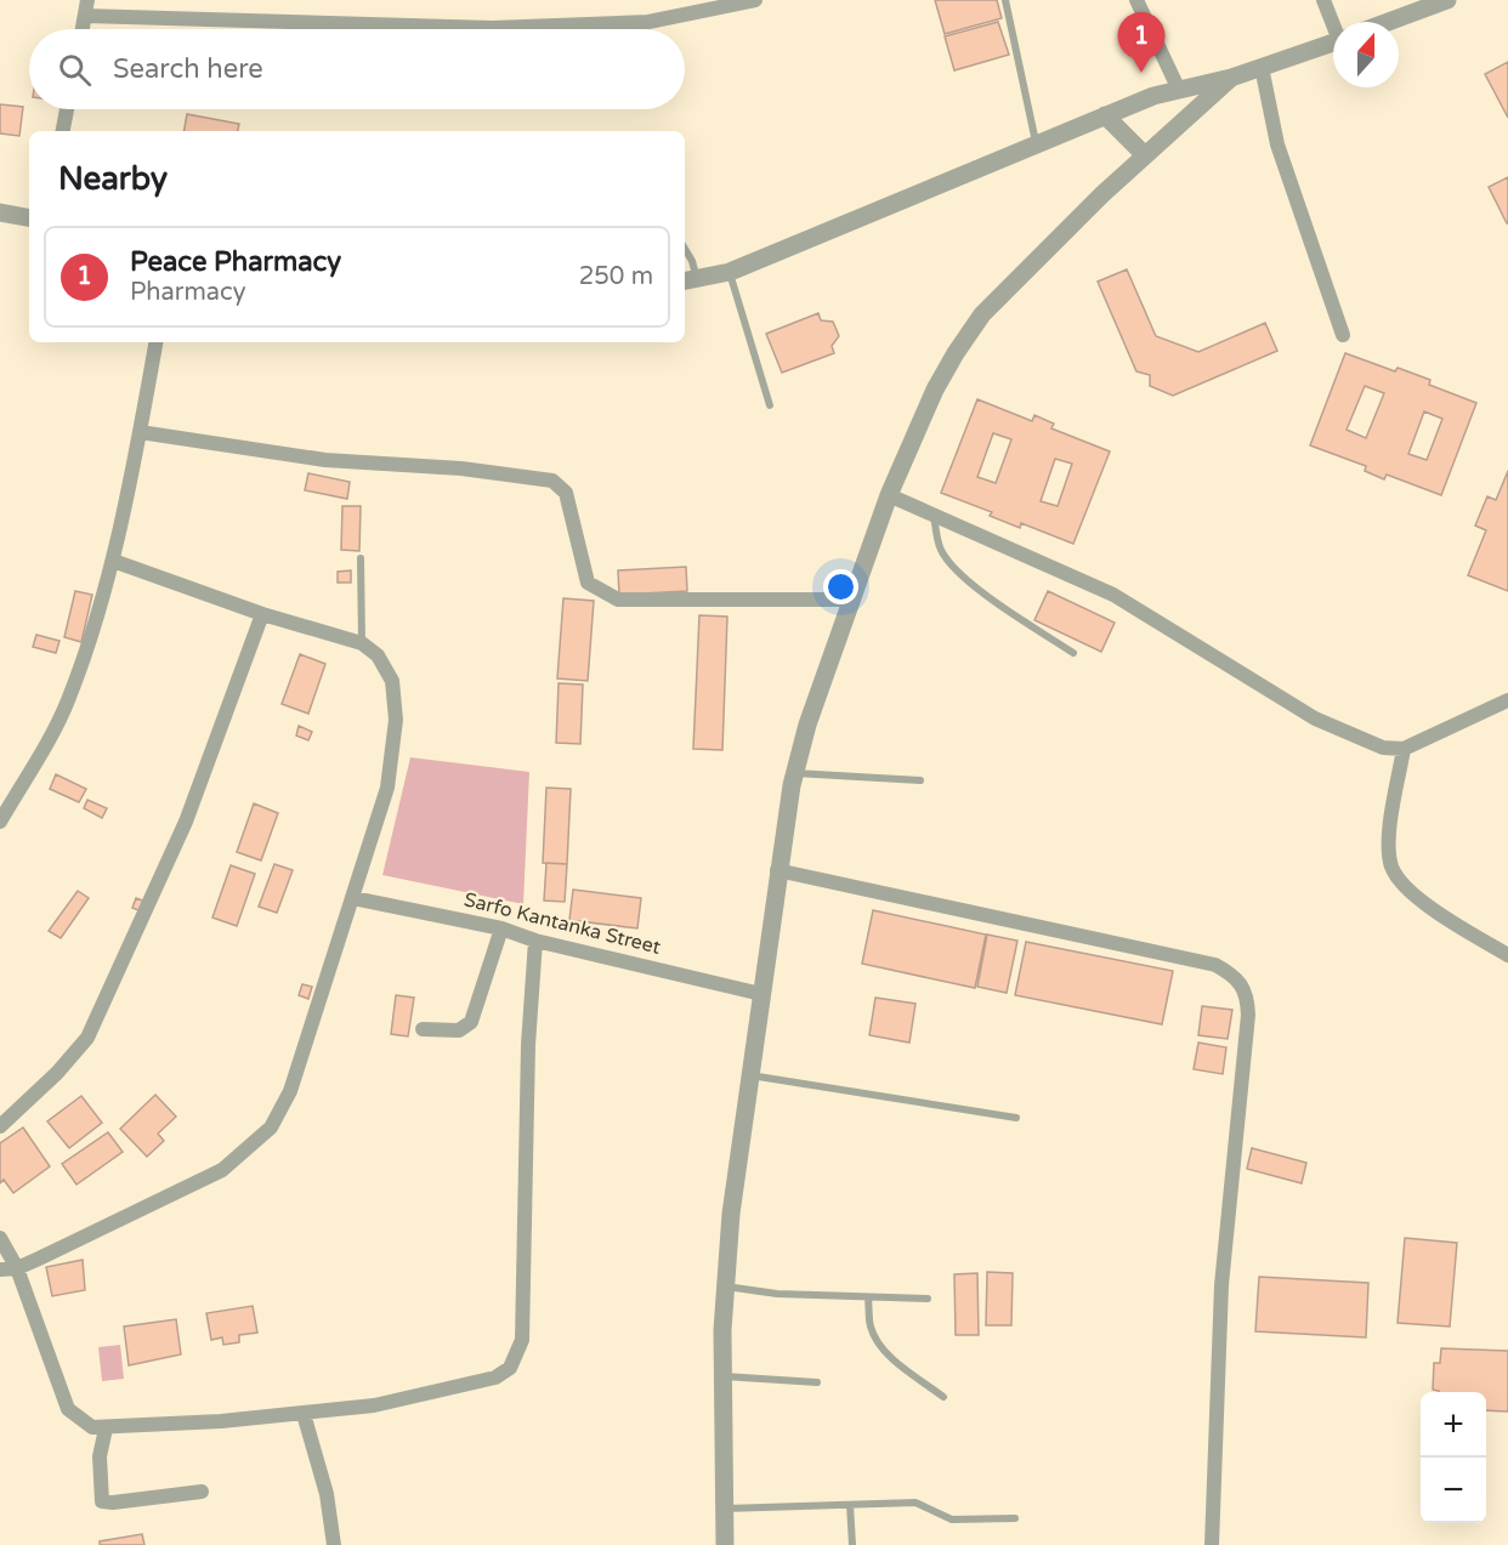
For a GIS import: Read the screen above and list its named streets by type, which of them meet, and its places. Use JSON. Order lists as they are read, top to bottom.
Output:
{
  "streets": {
    "street": ["Sarfo Kantanka Street"]
  },
  "north": "top",
  "page": {
    "pins": "1",
    "search": "Search here",
    "heading": "Nearby",
    "list": [
      {
        "mark": "1",
        "name": "Peace Pharmacy",
        "note": "Pharmacy",
        "value": "250 m"
      }
    ],
    "map_buttons": ["+", "−"]
  }
}
